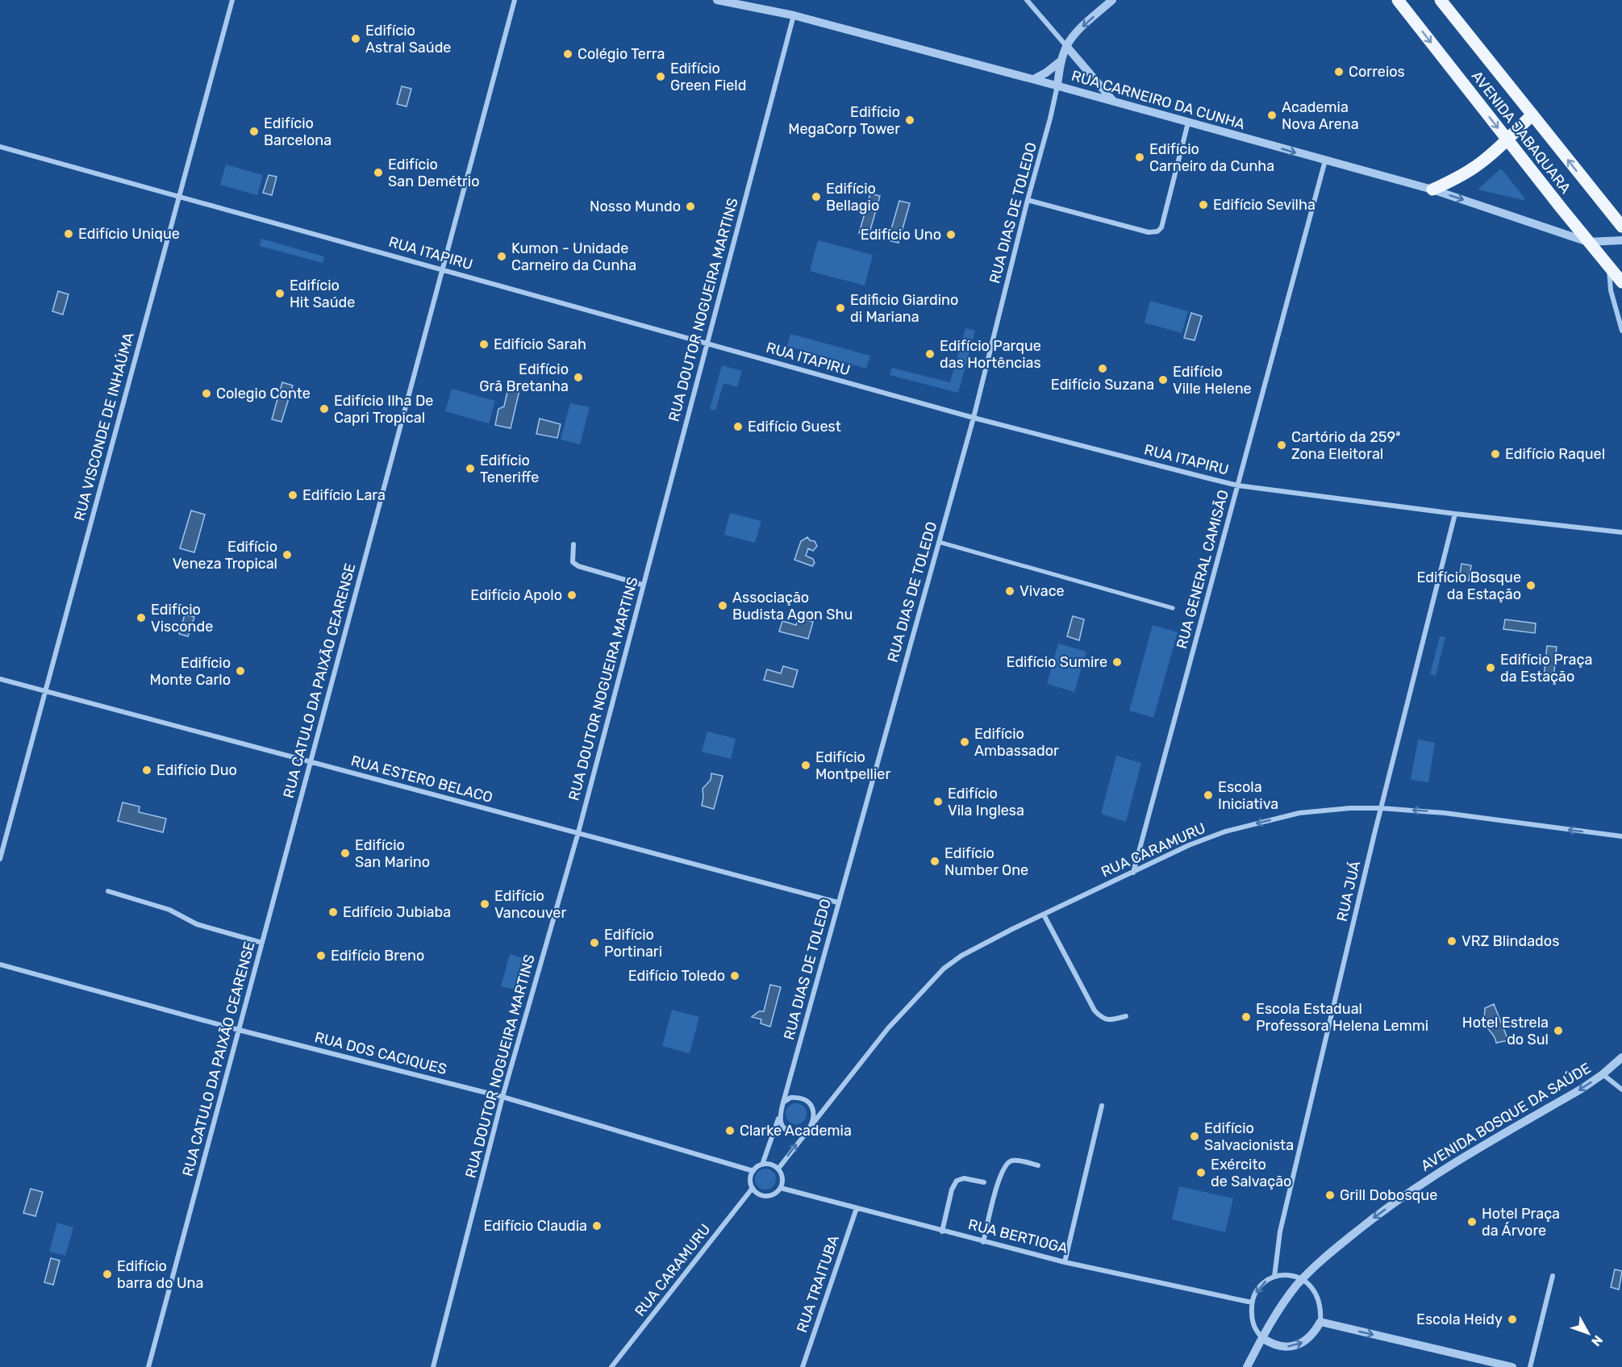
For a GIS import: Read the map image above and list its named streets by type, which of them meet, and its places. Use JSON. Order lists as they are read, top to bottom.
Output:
{
  "streets": {
    "main road": ["AVENIDA JABAQUARA"],
    "street": [
      "RUA CARNEIRO DA CUNHA",
      "RUA DIAS DE TOLEDO",
      "RUA ITAPIRU",
      "RUA DOUTOR NOGUEIRA MARTINS",
      "RUA VISCONDE DE INHAÚMA",
      "RUA GENERAL CAMISÃO",
      "RUA CATULO DA PAIXÃO CEARENSE",
      "RUA ESTERO BELACO",
      "RUA CARAMURU",
      "RUA JUÁ",
      "RUA DOS CACIQUES",
      "AVENIDA BOSQUE DA SAÚDE",
      "RUA BERTIOGA",
      "RUA TRAITUBA"
    ]
  },
  "crossings": [
    ["RUA CARNEIRO DA CUNHA", "AVENIDA JABAQUARA"],
    ["RUA CARNEIRO DA CUNHA", "RUA DIAS DE TOLEDO"],
    ["RUA CARNEIRO DA CUNHA", "RUA DOUTOR NOGUEIRA MARTINS"],
    ["RUA CARNEIRO DA CUNHA", "RUA GENERAL CAMISÃO"],
    ["RUA DIAS DE TOLEDO", "RUA ITAPIRU"],
    ["RUA DIAS DE TOLEDO", "RUA ESTERO BELACO"],
    ["RUA DIAS DE TOLEDO", "RUA CARAMURU"],
    ["RUA ITAPIRU", "RUA DOUTOR NOGUEIRA MARTINS"],
    ["RUA ITAPIRU", "RUA VISCONDE DE INHAÚMA"],
    ["RUA ITAPIRU", "RUA GENERAL CAMISÃO"],
    ["RUA ITAPIRU", "RUA CATULO DA PAIXÃO CEARENSE"],
    ["RUA ITAPIRU", "RUA JUÁ"],
    ["RUA DOUTOR NOGUEIRA MARTINS", "RUA ESTERO BELACO"],
    ["RUA DOUTOR NOGUEIRA MARTINS", "RUA DOS CACIQUES"],
    ["RUA VISCONDE DE INHAÚMA", "RUA ESTERO BELACO"],
    ["RUA GENERAL CAMISÃO", "RUA CARAMURU"],
    ["RUA CATULO DA PAIXÃO CEARENSE", "RUA ESTERO BELACO"],
    ["RUA CATULO DA PAIXÃO CEARENSE", "RUA DOS CACIQUES"],
    ["RUA CARAMURU", "RUA JUÁ"],
    ["RUA CARAMURU", "RUA DOS CACIQUES"],
    ["RUA CARAMURU", "RUA BERTIOGA"],
    ["RUA DOS CACIQUES", "RUA BERTIOGA"],
    ["RUA BERTIOGA", "RUA TRAITUBA"]
  ],
  "one_way": ["RUA CARAMURU", "AVENIDA BOSQUE DA SAÚDE"],
  "places": [
    "Edifício Astral Saúde",
    "Colégio Terra",
    "Correios",
    "Edifício Green Field",
    "Academia Nova Arena",
    "Edifício MegaCorp Tower",
    "Edifício Barcelona",
    "Edifício Carneiro da Cunha",
    "Edifício San Demétrio",
    "Edifício Bellagio",
    "Edifício Sevilha",
    "Nosso Mundo",
    "Edifício Unique",
    "Edifício Uno",
    "Kumon - Unidade Carneiro da Cunha",
    "Edifício Hit Saúde",
    "Edificio Giardino di Mariana",
    "Edifício Sarah",
    "Edifício Parque das Hortências",
    "Edifício Suzana",
    "Edifício Grã Bretanha",
    "Edifício Ville Helene",
    "Colegio Conte",
    "Edifício Ilha De Capri Tropical",
    "Edifício Guest",
    "Cartório da 259ª Zona Eleitoral",
    "Edifício Raquel",
    "Edifício Teneriffe",
    "Edifício Lara",
    "Edifício Veneza Tropical",
    "Edifício Bosque da Estação",
    "Vivace",
    "Edifício Apolo",
    "Associação Budista Agon Shu",
    "Edifício Visconde",
    "Edifício Sumire",
    "Edifício Praça da Estação",
    "Edifício Monte Carlo",
    "Edifício Ambassador",
    "Edifício Montpellier",
    "Edifício Duo",
    "Escola Iniciativa",
    "Edifício Vila Inglesa",
    "Edifício San Marino",
    "Edifício Number One",
    "Edifício Vancouver",
    "Edifício Jubiaba",
    "VRZ Blindados",
    "Edifício Portinari",
    "Edifício Breno",
    "Edifício Toledo",
    "Escola Estadual Professora Helena Lemmi",
    "Hotel Estrela do Sul",
    "Clarke Academia",
    "Edifício Salvacionista",
    "Exército de Salvação",
    "Grill Dobosque",
    "Hotel Praça da Árvore",
    "Edifício Claudia",
    "Edifício barra do Una",
    "Escola Heidy"
  ],
  "north": "bottom right"
}
